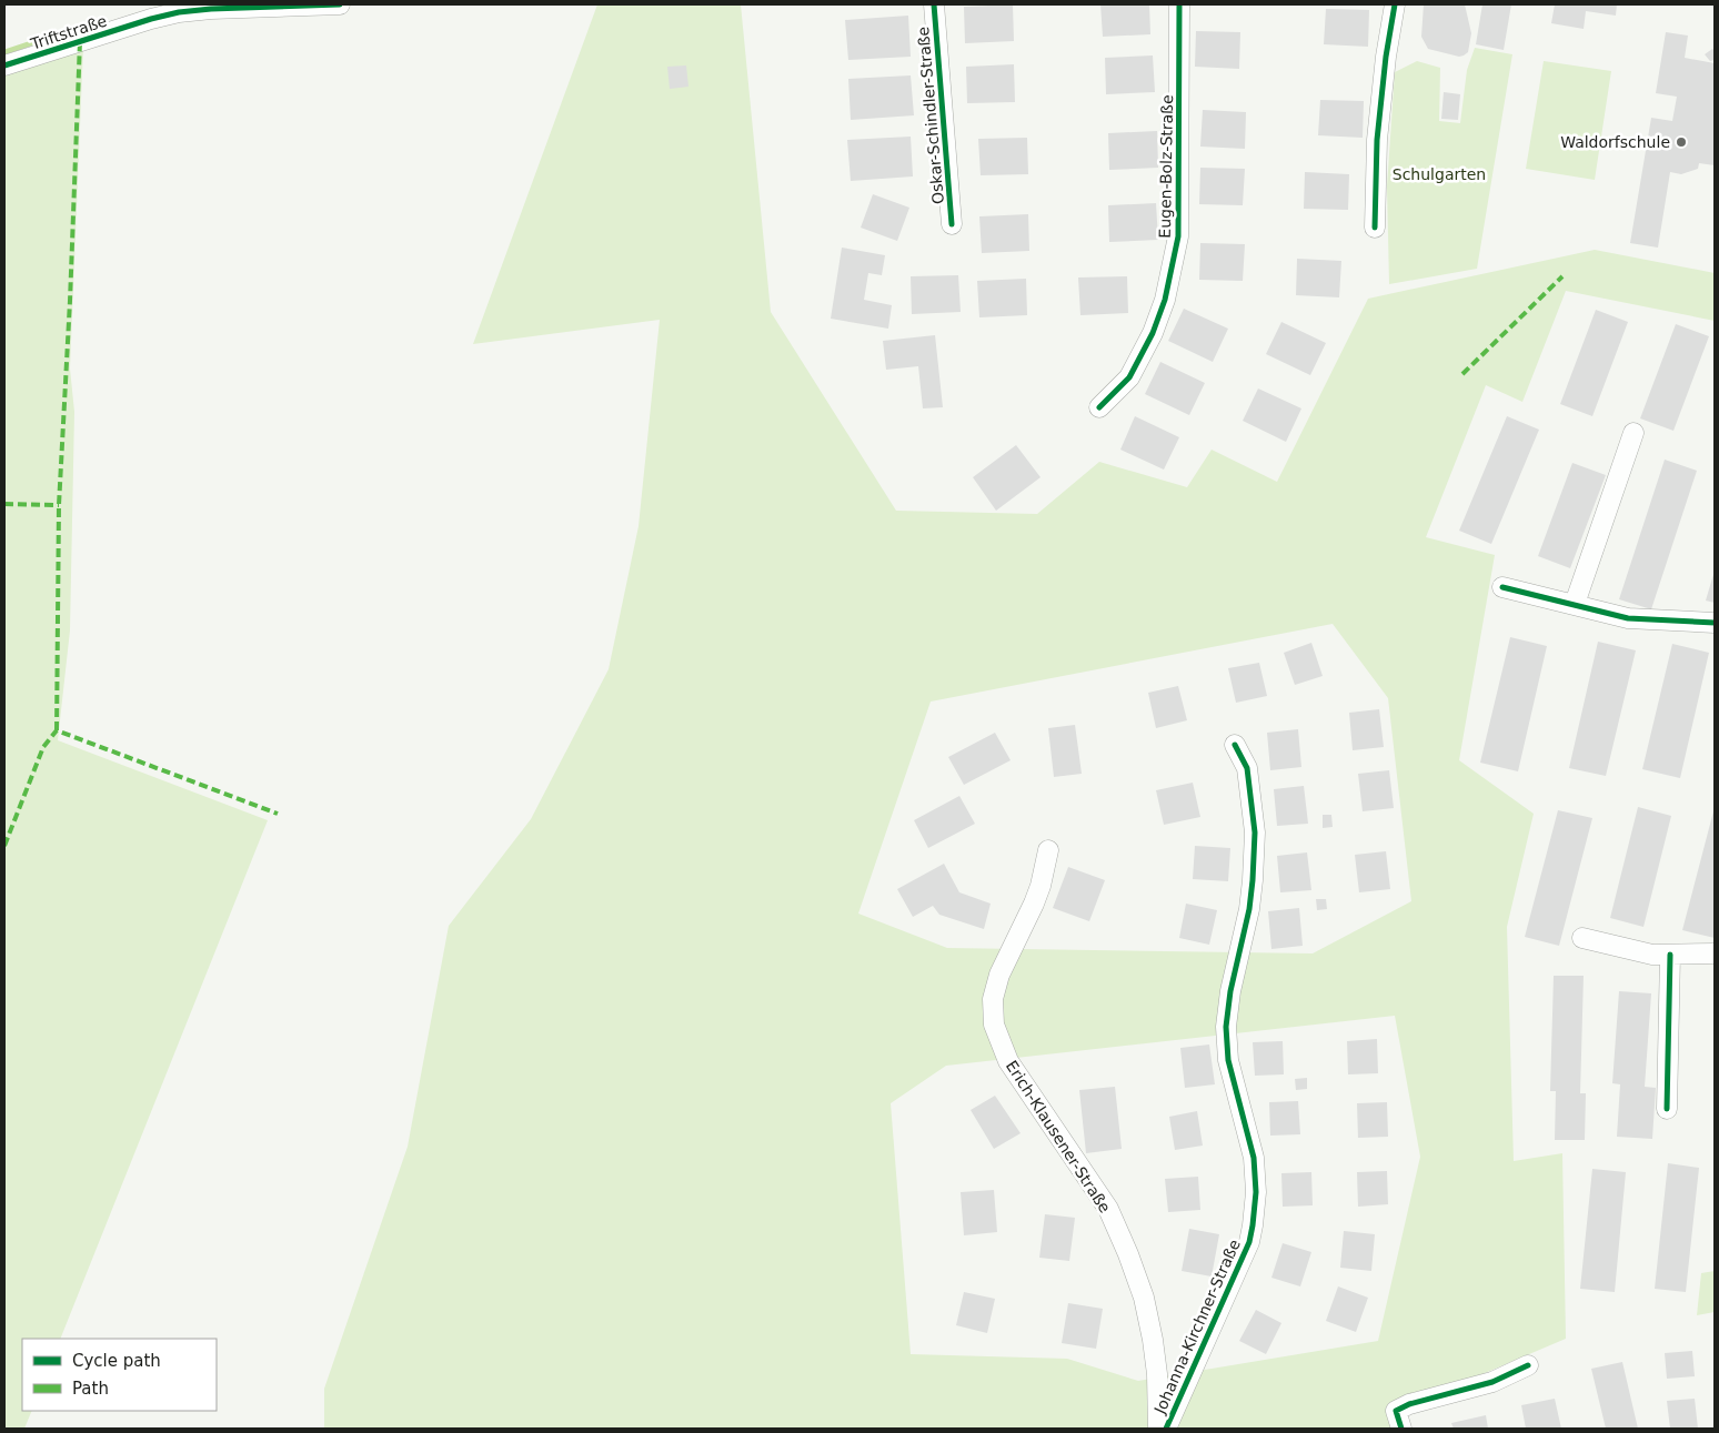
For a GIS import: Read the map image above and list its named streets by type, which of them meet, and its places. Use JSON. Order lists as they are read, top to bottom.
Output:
{
  "streets": {
    "street": [
      "Triftstraße",
      "Oskar-Schindler-Straße",
      "Eugen-Bolz-Straße",
      "Erich-Klausener-Straße",
      "Johanna-Kirchner-Straße"
    ]
  },
  "parks": ["Schulgarten"],
  "places": ["Waldorfschule"],
  "legend": ["Cycle path", "Path"]
}
